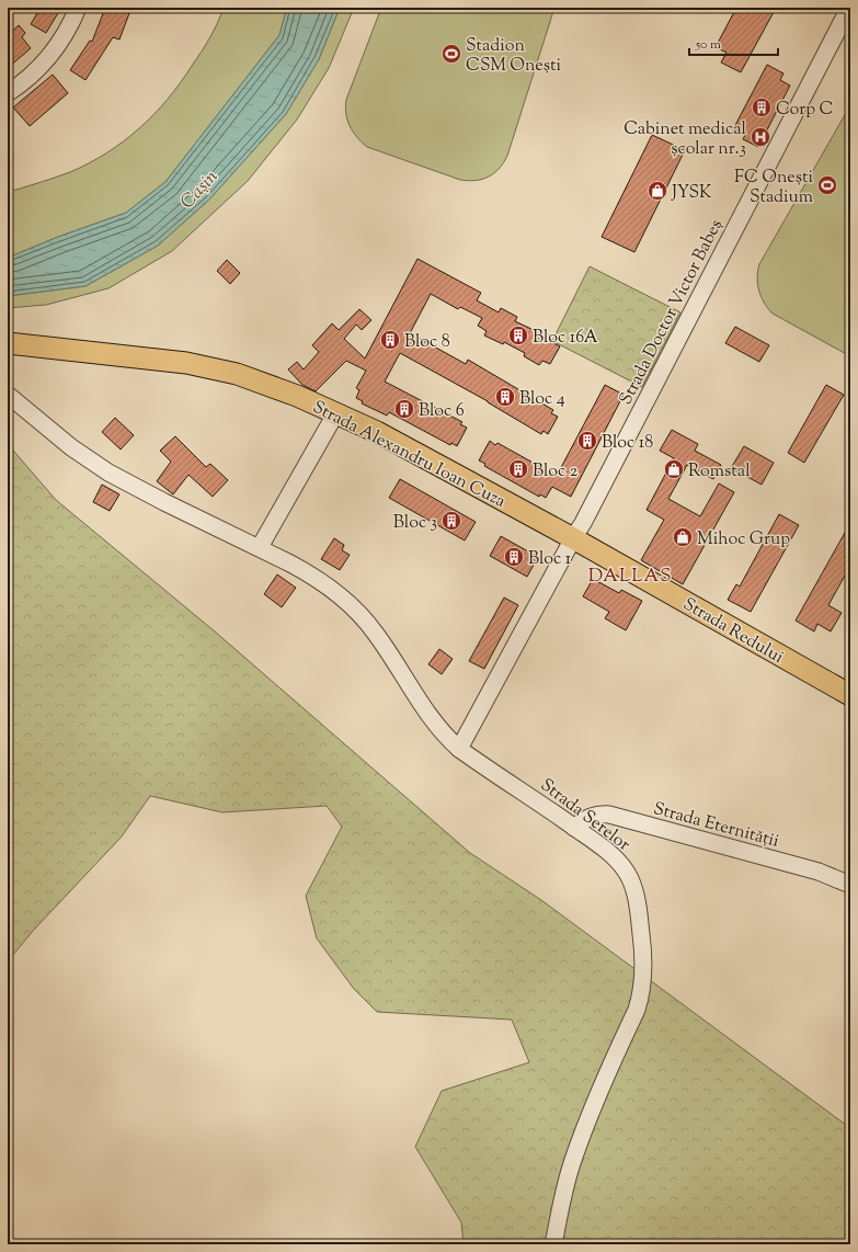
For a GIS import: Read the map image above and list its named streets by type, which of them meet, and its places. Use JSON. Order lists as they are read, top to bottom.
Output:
{
  "streets": {
    "main road": ["Strada Alexandru Ioan Cuza", "Strada Redului"],
    "street": ["Strada Doctor Victor Babeș", "Strada Serelor", "Strada Eternității"]
  },
  "crossings": [
    ["Strada Doctor Victor Babeș", "Strada Alexandru Ioan Cuza"],
    ["Strada Doctor Victor Babeș", "Strada Redului"],
    ["Strada Alexandru Ioan Cuza", "Strada Redului"],
    ["Strada Serelor", "Strada Eternității"]
  ],
  "districts": ["DALLAS"],
  "water": ["Cașin"],
  "places": {
    "sports": ["Stadion CSM Onești", "FC Onești Stadium"],
    "building": [
      "Corp C",
      "Bloc 16A",
      "Bloc 8",
      "Bloc 4",
      "Bloc 6",
      "Bloc 18",
      "Bloc 2",
      "Bloc 3",
      "Bloc 1"
    ],
    "hospital": ["Cabinet medical școlar nr.3"],
    "shop": ["JYSK", "Romstal", "Mihoc Grup"]
  },
  "scale_bar": "50 m"
}
